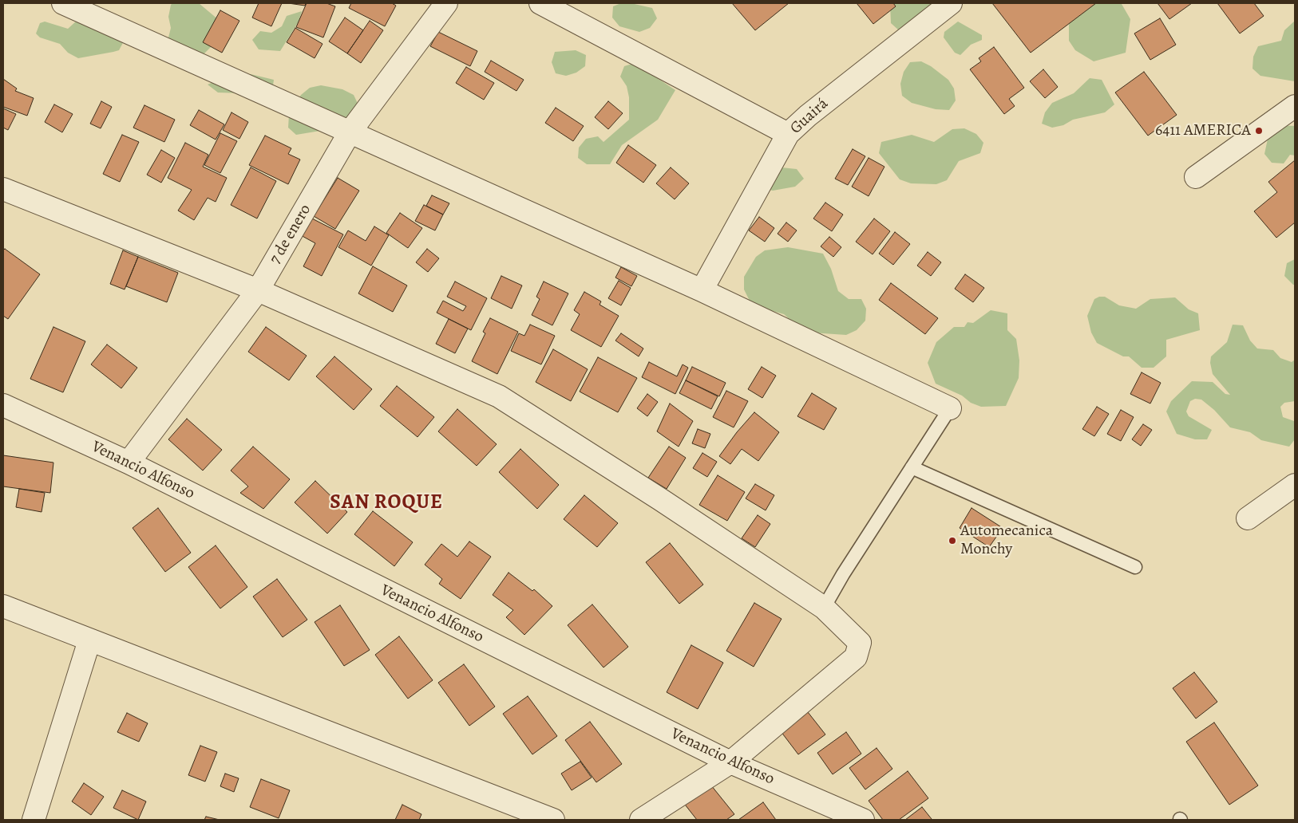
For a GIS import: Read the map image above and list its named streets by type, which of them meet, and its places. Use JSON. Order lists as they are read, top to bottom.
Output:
{
  "streets": {
    "street": ["Guairá", "7 de enero", "Venancio Alfonso"]
  },
  "crossings": [
    ["7 de enero", "Venancio Alfonso"]
  ],
  "districts": ["SAN ROQUE"],
  "places": ["6411 AMERICA", "Automecanica Monchy"]
}
